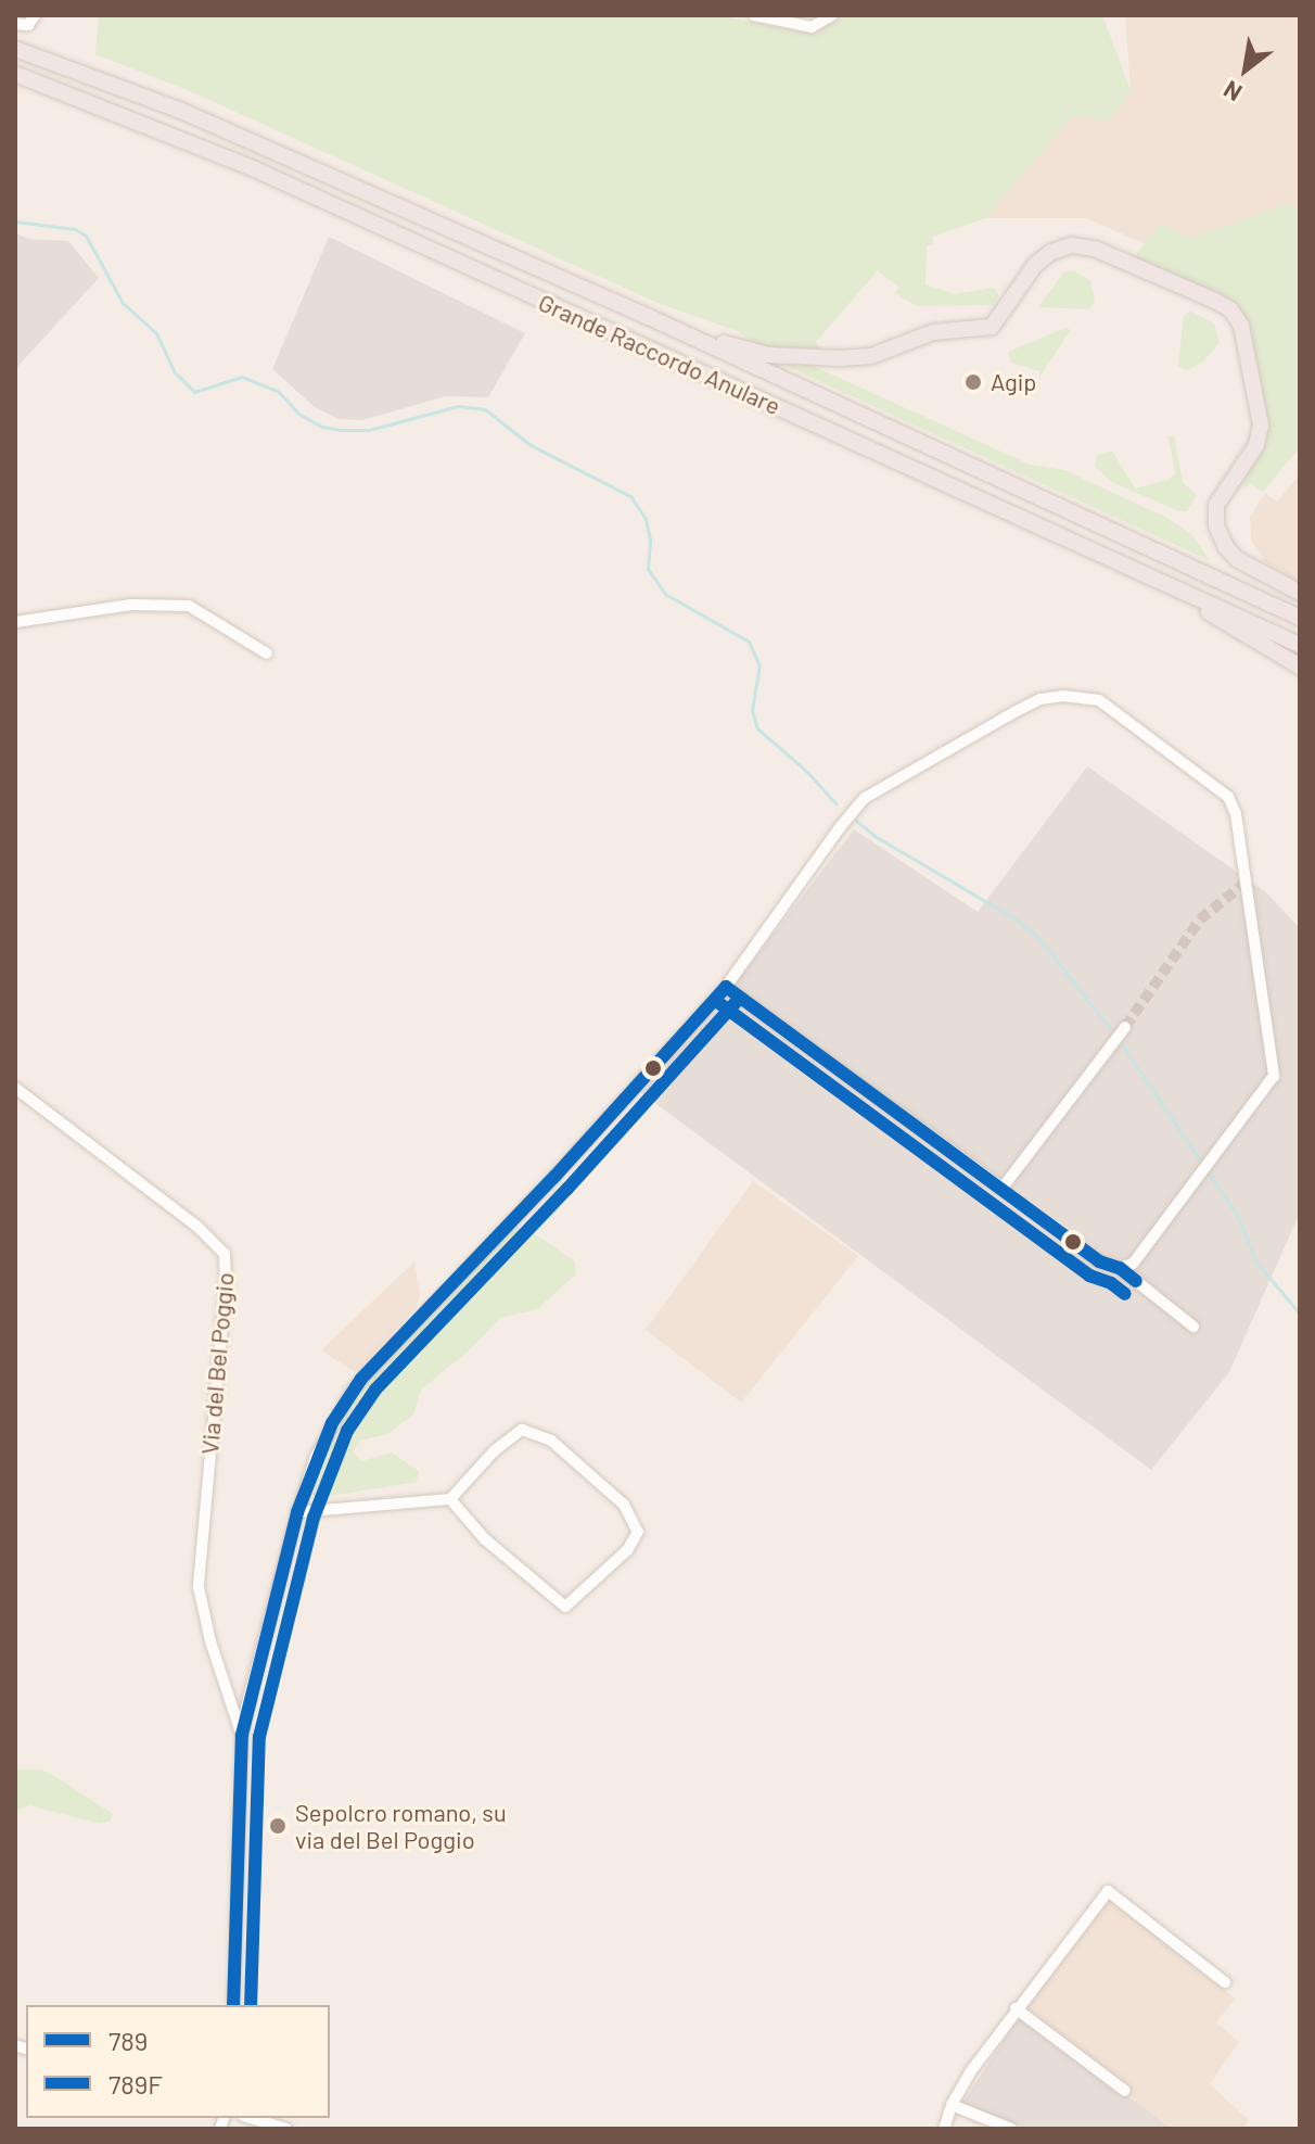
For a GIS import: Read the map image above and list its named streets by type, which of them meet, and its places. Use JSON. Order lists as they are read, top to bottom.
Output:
{
  "streets": {
    "highway": ["Grande Raccordo Anulare"],
    "street": ["Via del Bel Poggio"]
  },
  "places": ["Agip", "Sepolcro romano, su via del Bel Poggio"],
  "lines": ["transit line 789", "transit line 789F"],
  "legend": ["789", "789F"],
  "north": "bottom left"
}
